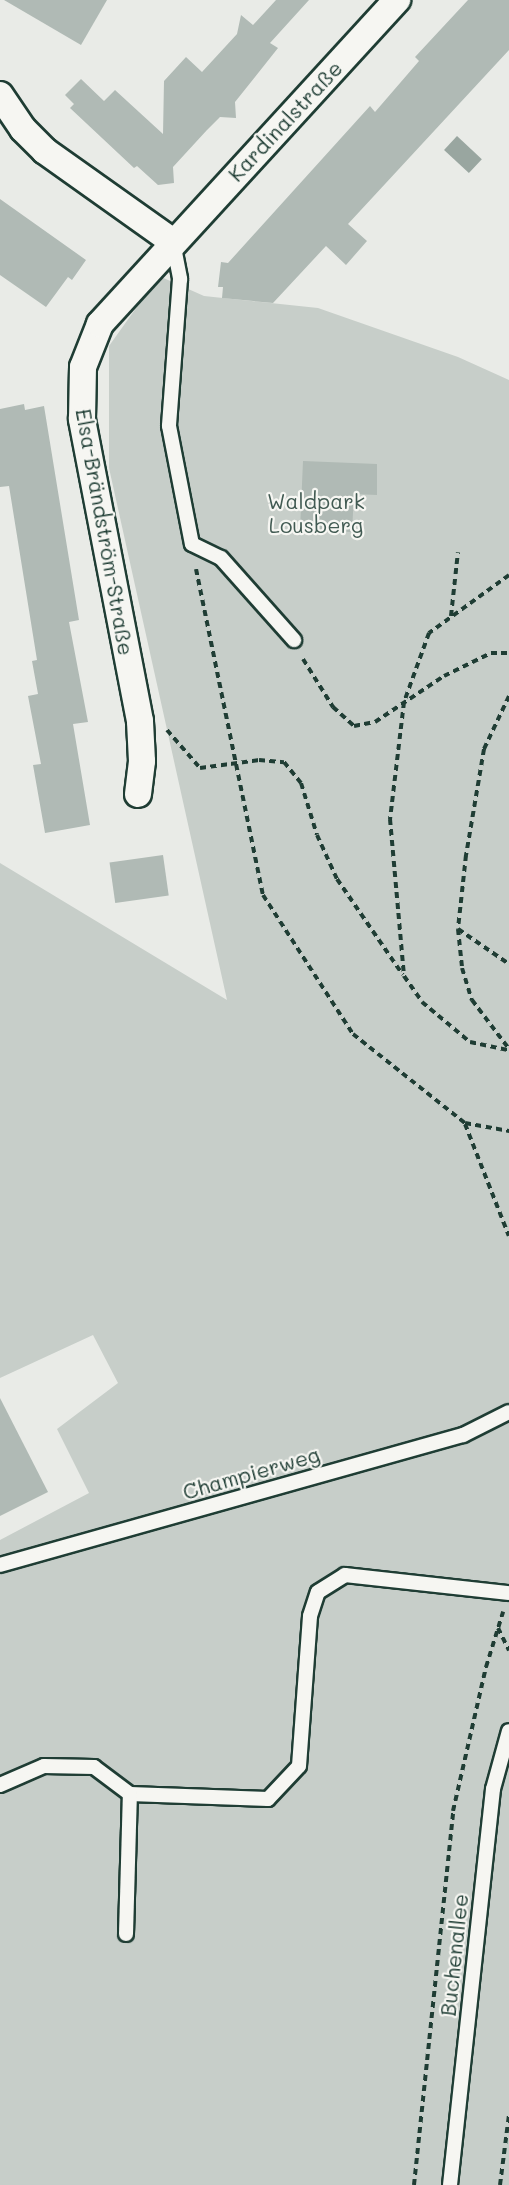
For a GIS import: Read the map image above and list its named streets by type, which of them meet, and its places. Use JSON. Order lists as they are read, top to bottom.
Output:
{
  "streets": {
    "street": ["Kardinalstraße", "Elsa-Brändström-Straße"],
    "lane": ["Champierweg", "Buchenallee"]
  },
  "crossings": [
    ["Kardinalstraße", "Elsa-Brändström-Straße"]
  ],
  "parks": ["Waldpark Lousberg"]
}
